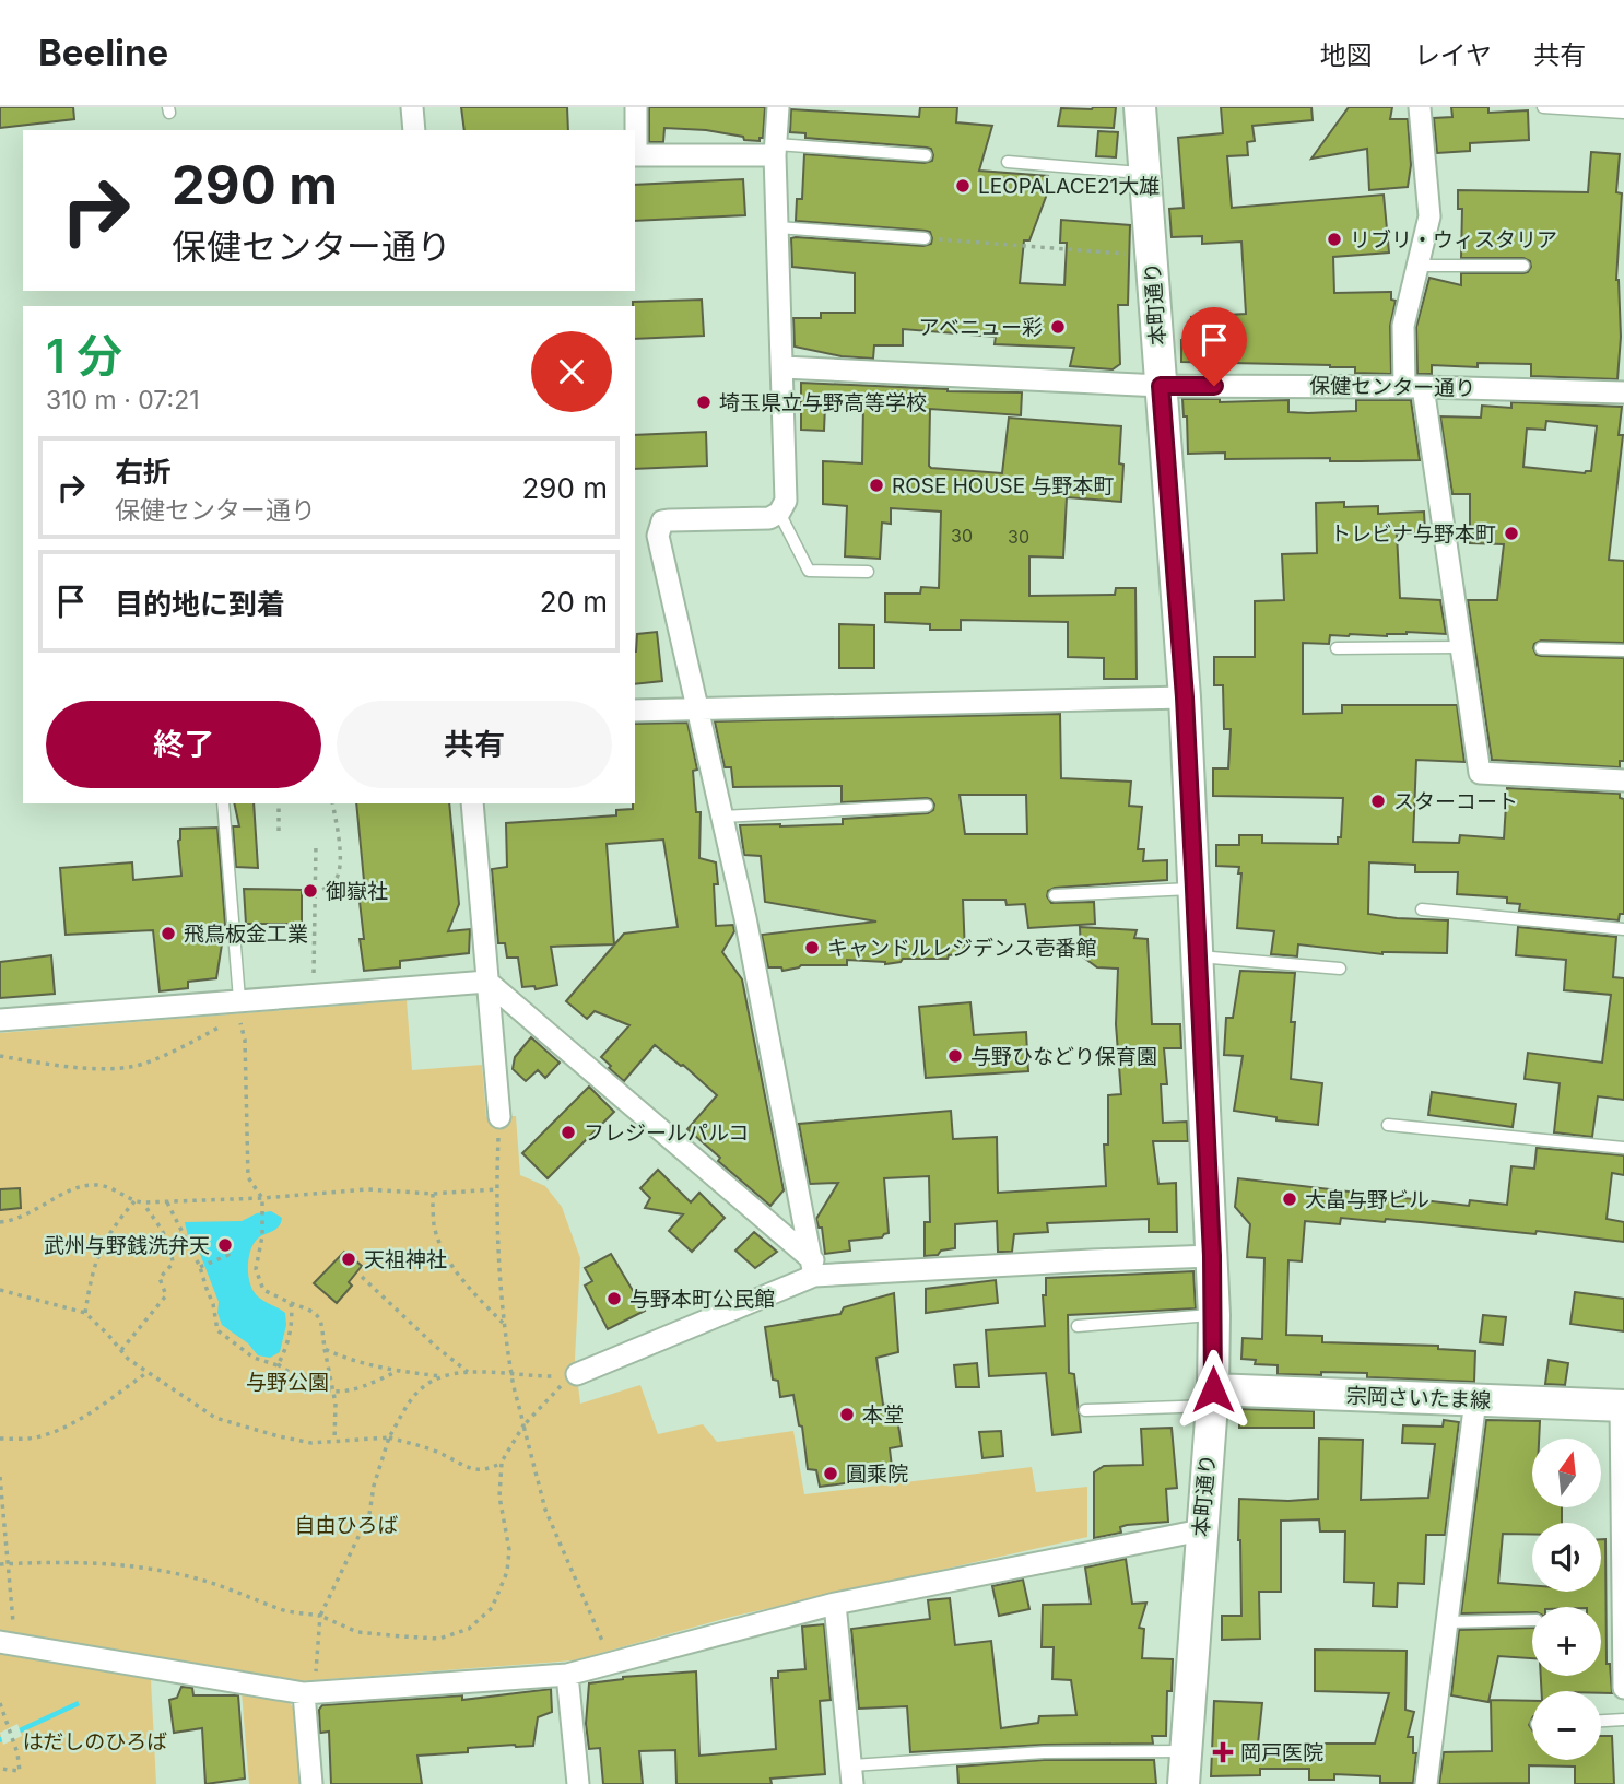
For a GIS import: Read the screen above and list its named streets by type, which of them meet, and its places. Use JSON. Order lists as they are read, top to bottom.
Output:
{
  "streets": {
    "main road": ["本町通り", "宗岡さいたま線"],
    "street": ["保健センター通り"]
  },
  "crossings": [
    ["本町通り", "保健センター通り"],
    ["本町通り", "宗岡さいたま線"]
  ],
  "parks": ["与野公園", "自由ひろば", "はだしのひろば"],
  "places": {
    "other": [
      "LEOPALACE21大雄",
      "リブリ・ウィスタリア",
      "アベニュー彩",
      "埼玉県立与野高等学校",
      "ROSE HOUSE 与野本町",
      "トレビナ与野本町",
      "スターコート",
      "御嶽社",
      "飛鳥板金工業",
      "キャンドルレジデンス壱番館",
      "与野ひなどり保育園",
      "フレジールパルコ",
      "大畠与野ビル",
      "武州与野銭洗弁天",
      "天祖神社",
      "与野本町公民館",
      "本堂",
      "圓乘院"
    ],
    "health": ["岡戸医院"]
  },
  "house_numbers": ["30", "30"],
  "north": "top",
  "page": {
    "header": "Beeline",
    "nav": ["地図", "レイヤ", "共有"],
    "turn": ["290 m", "保健センター通り"],
    "heading": ["1 分", "310 m · 07:21"],
    "list": [
      {
        "name": "右折",
        "note": "保健センター通り",
        "value": "290 m"
      },
      {
        "name": "目的地に到着",
        "value": "20 m"
      }
    ],
    "buttons": ["終了", "共有"],
    "map_buttons": ["+", "−"]
  }
}
